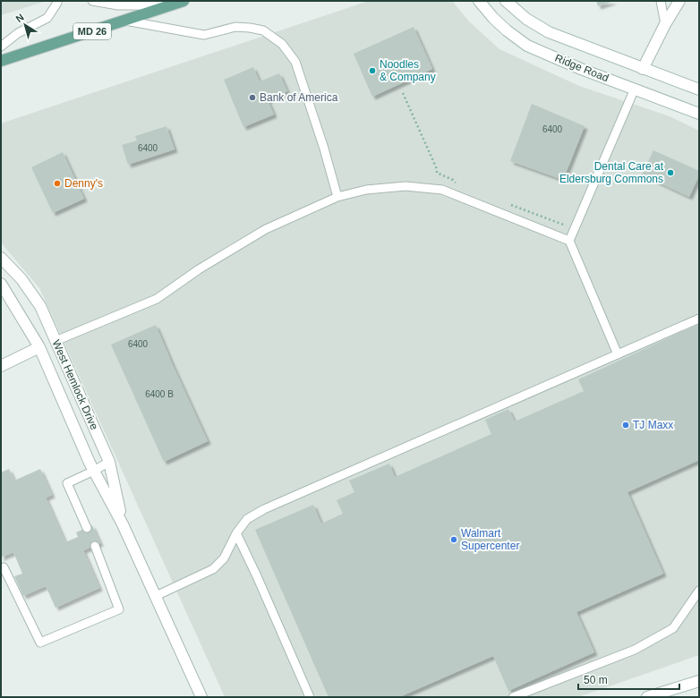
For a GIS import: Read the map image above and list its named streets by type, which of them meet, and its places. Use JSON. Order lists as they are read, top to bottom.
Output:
{
  "streets": {
    "main road": ["MD 26"],
    "street": ["Ridge Road", "West Hemlock Drive"]
  },
  "places": [
    "Noodles & Company",
    "Bank of America",
    "Dental Care at Eldersburg Commons",
    "Denny's",
    "TJ Maxx",
    "Walmart Supercenter"
  ],
  "house_numbers": [
    "6400",
    "6400",
    "6400",
    "6400 B"
  ],
  "scale_bar": "50 m",
  "north": "top left"
}
